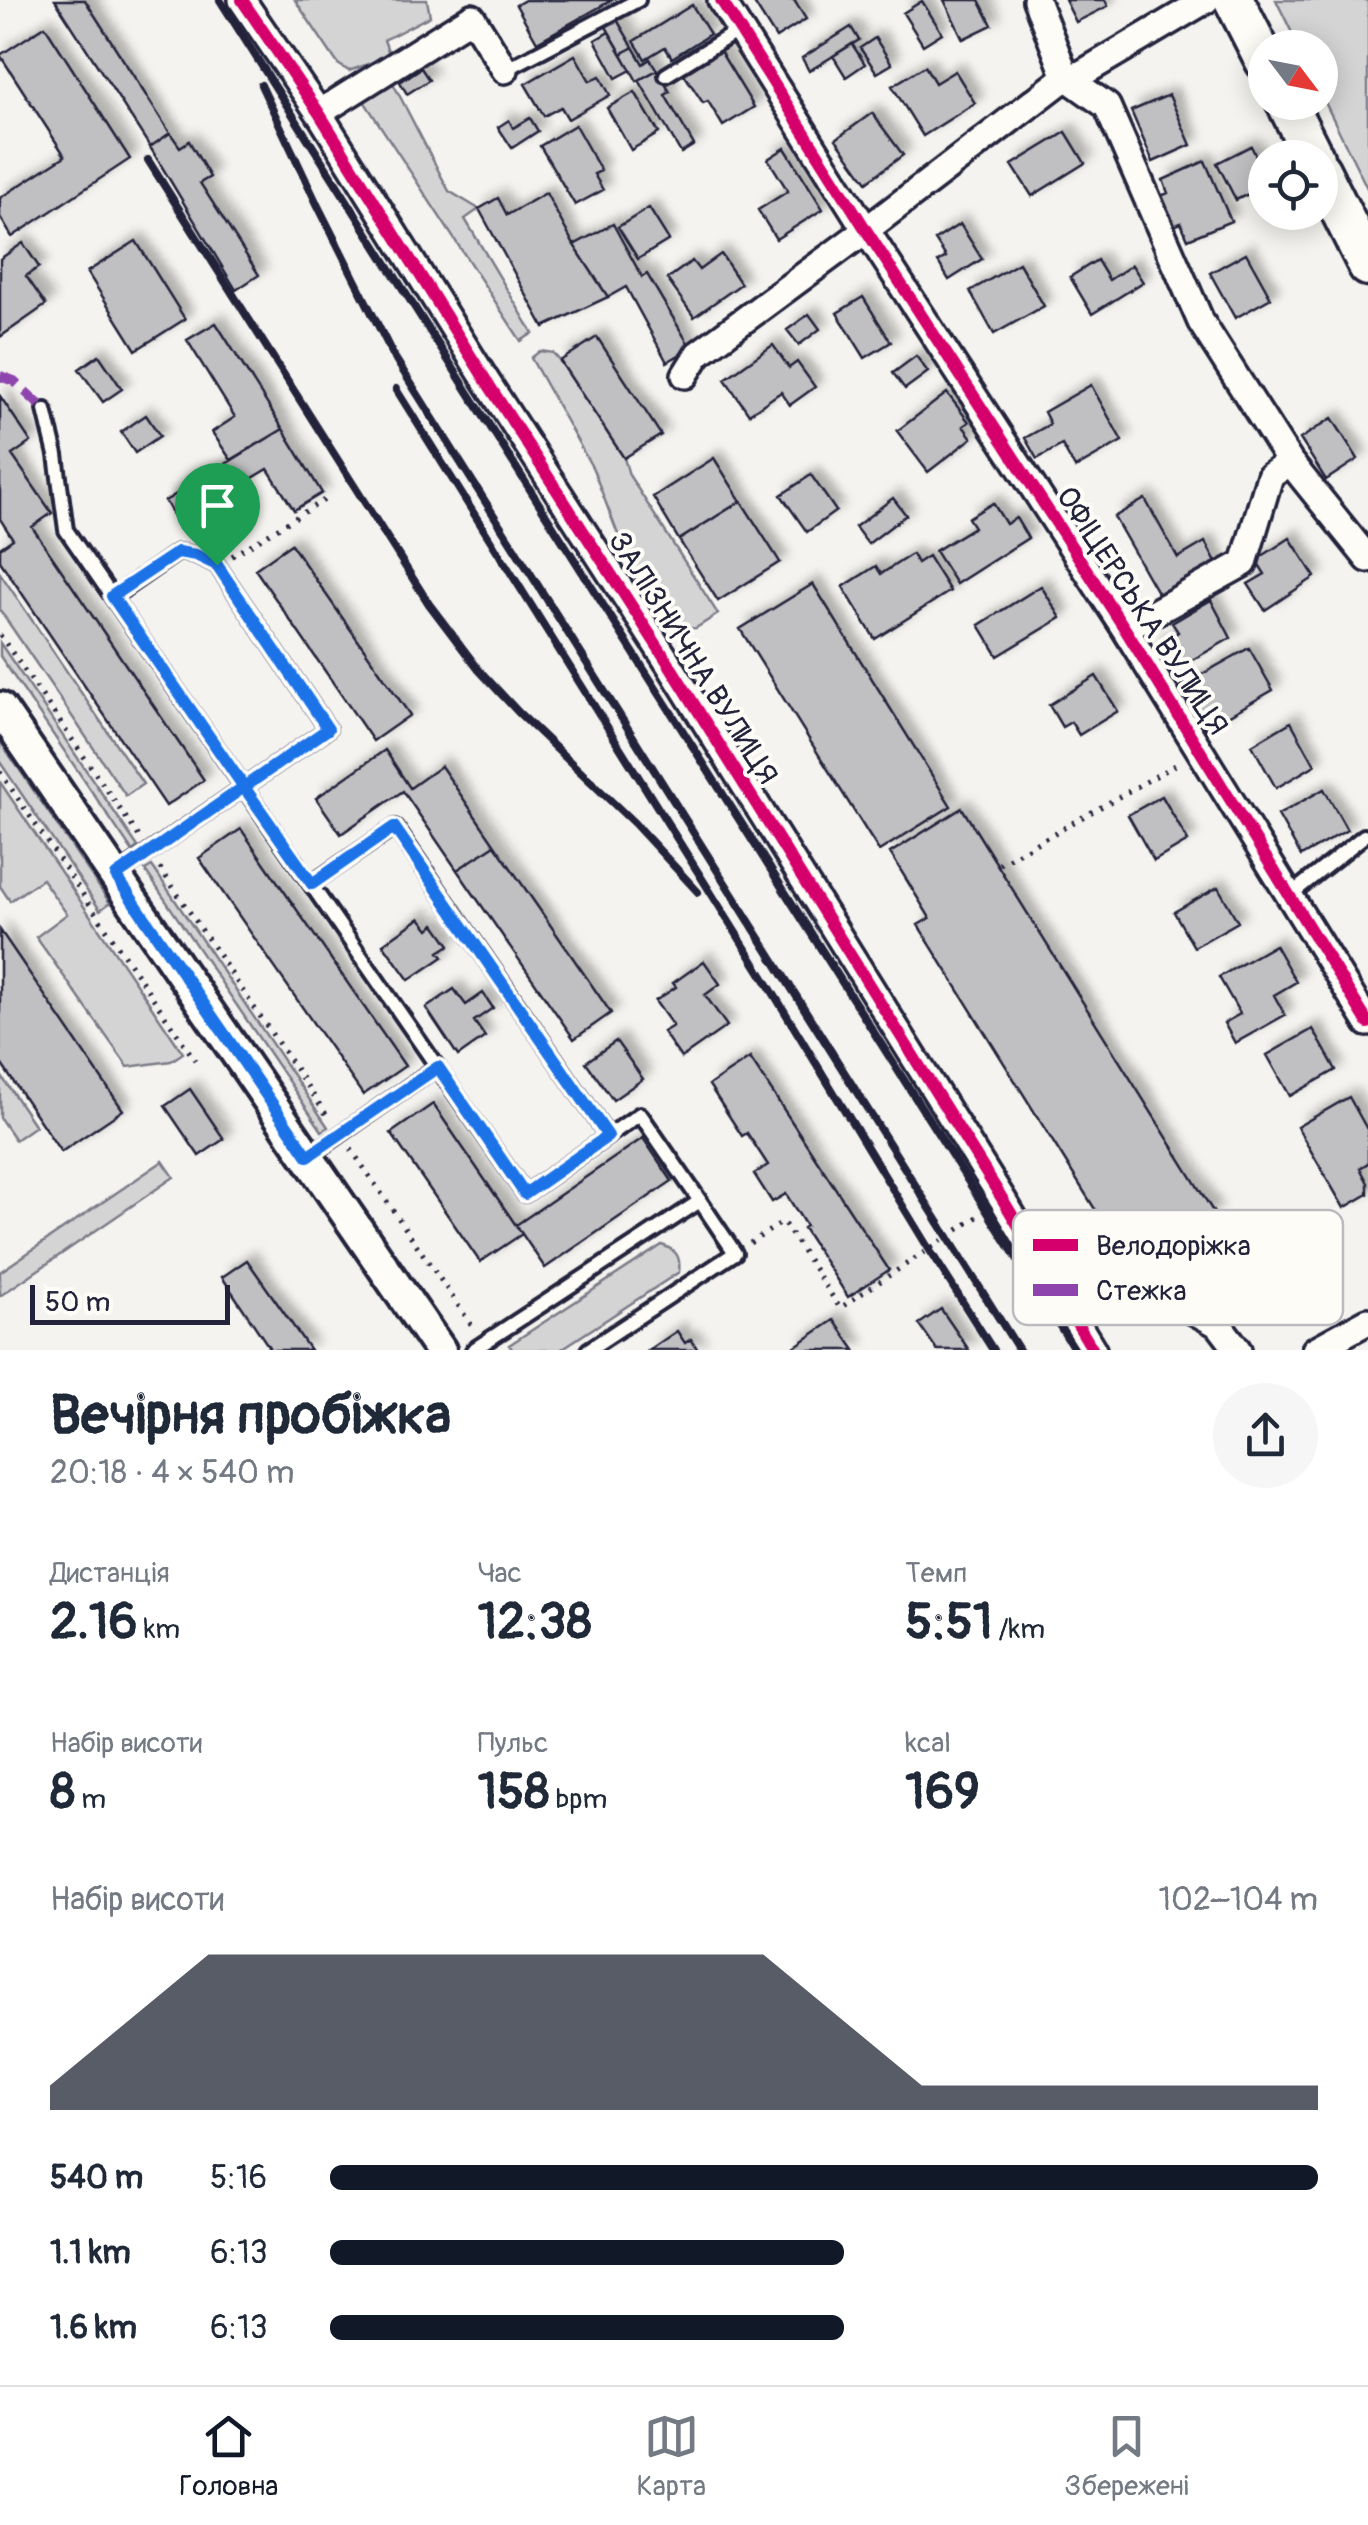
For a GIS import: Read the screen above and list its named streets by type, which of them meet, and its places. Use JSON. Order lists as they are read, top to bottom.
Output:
{
  "streets": {
    "street": ["ОФІЦЕРСЬКА ВУЛИЦЯ", "ЗАЛІЗНИЧНА ВУЛИЦЯ"]
  },
  "legend": ["Велодоріжка", "Стежка"],
  "scale_bar": "50 m",
  "north": "bottom right",
  "page": {
    "scale": "50 m",
    "heading": ["Вечірня пробіжка", "20:18 · 4 × 540 m"],
    "stats": [
      ["Дистанція", "2.16 km"],
      ["Час", "12:38"],
      ["Темп", "5:51 /km"],
      ["Набір висоти", "8 m"],
      ["Пульс", "158 bpm"],
      ["kcal", "169"]
    ],
    "chart": ["Набір висоти", "102–104 m"],
    "list": [
      {
        "name": "540 m",
        "note": "5:16"
      },
      {
        "name": "1.1 km",
        "note": "6:13"
      },
      {
        "name": "1.6 km",
        "note": "6:13"
      }
    ],
    "tabs": ["Головна", "Карта", "Збережені"]
  }
}
